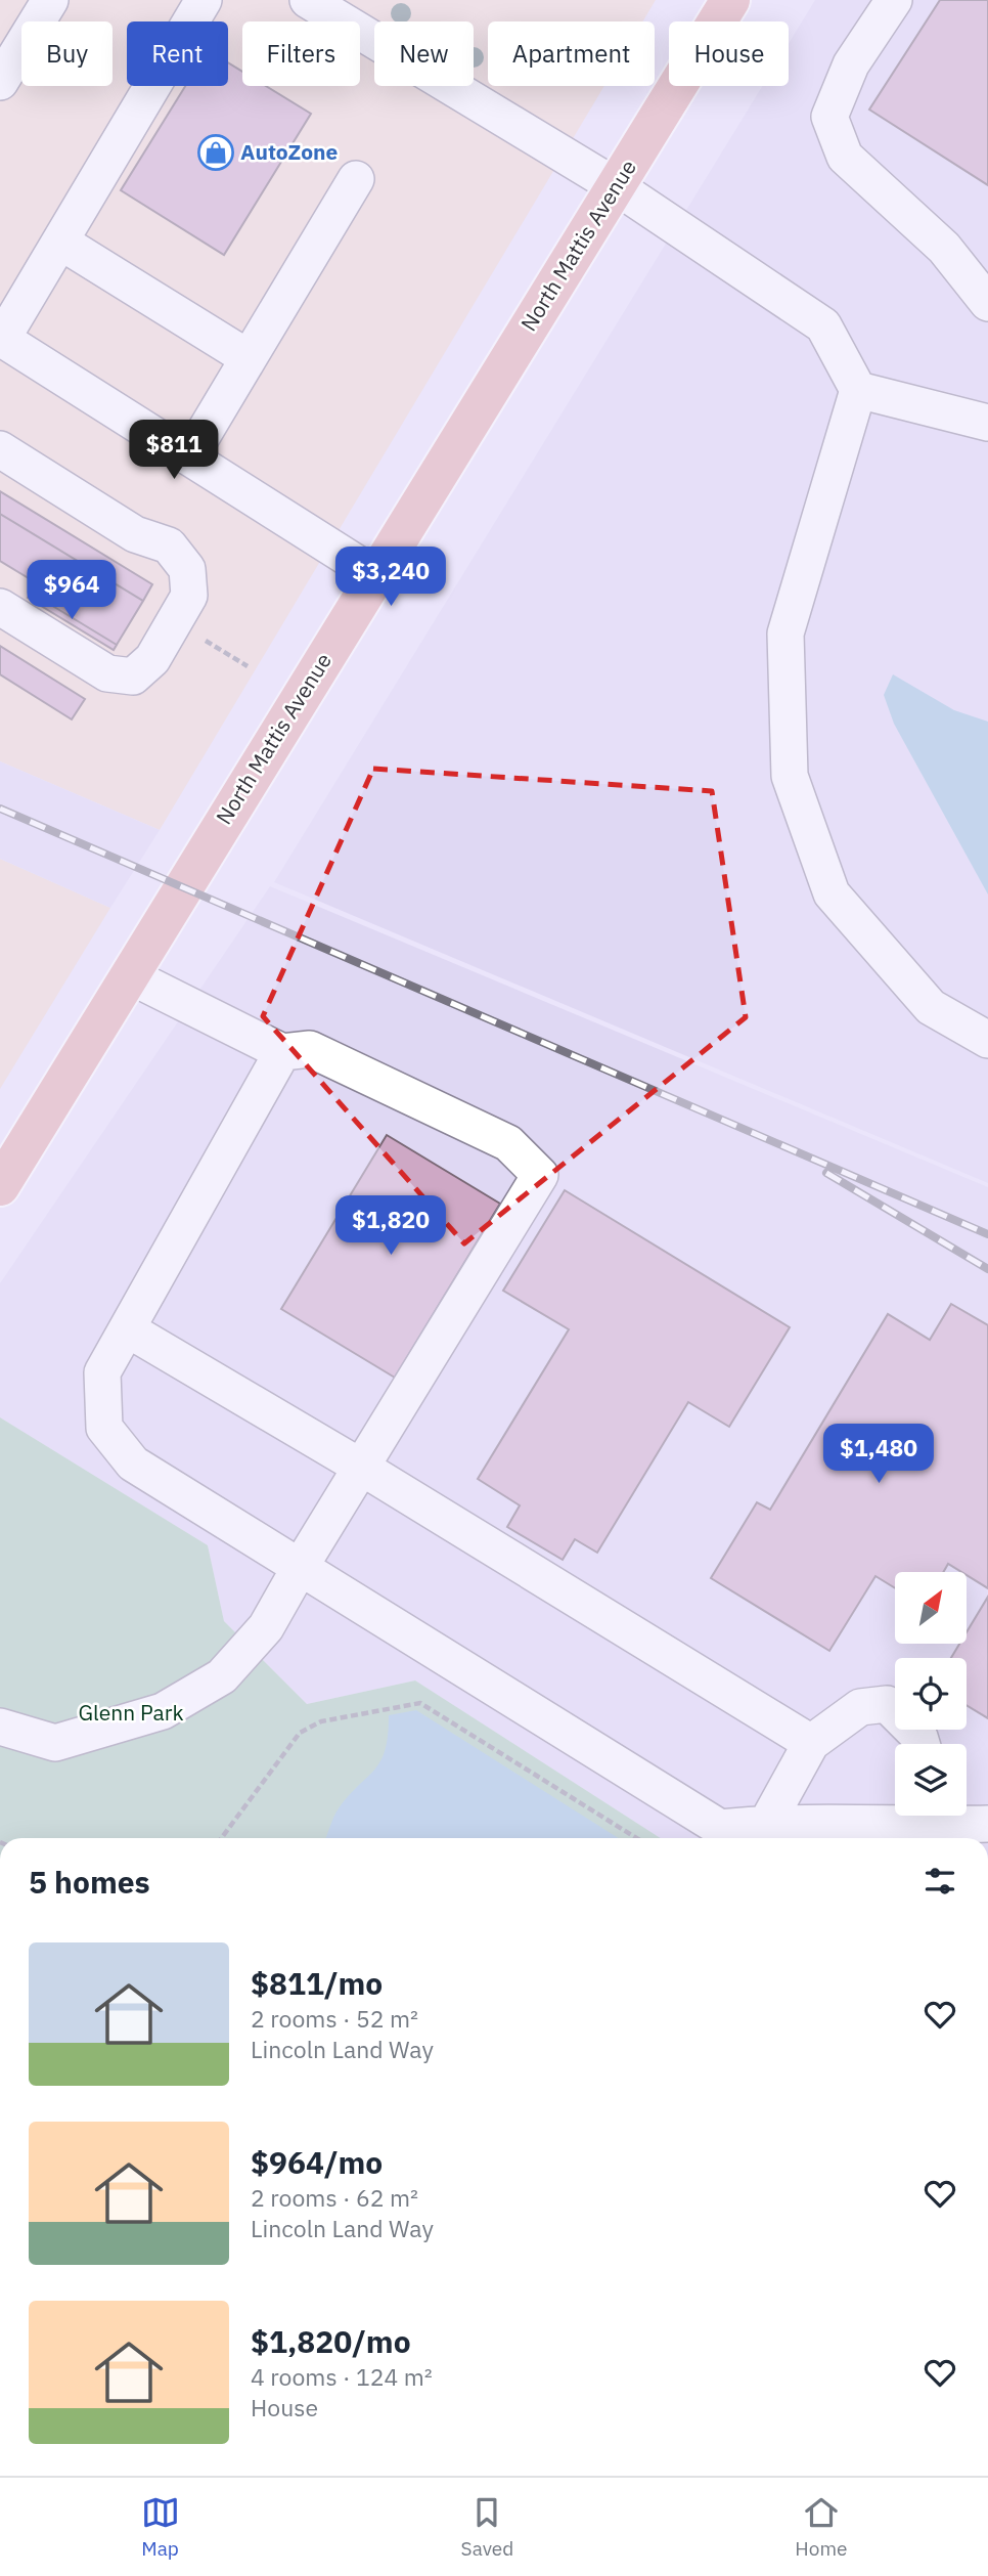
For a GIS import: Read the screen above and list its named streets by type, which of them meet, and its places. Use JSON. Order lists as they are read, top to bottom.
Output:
{
  "streets": {
    "main road": ["North Mattis Avenue"]
  },
  "parks": ["Glenn Park"],
  "places": {
    "shop": ["AutoZone"]
  },
  "north": "top right",
  "page": {
    "chip": [
      "Buy",
      "Rent",
      "Filters",
      "New",
      "Apartment",
      "House"
    ],
    "price": [
      "$811",
      "$3,240",
      "$964",
      "$1,820",
      "$1,480"
    ],
    "heading": "5 homes",
    "list": [
      {
        "name": "$811/mo",
        "note": "2 rooms · 52 m² · Lincoln Land Way"
      },
      {
        "name": "$964/mo",
        "note": "2 rooms · 62 m² · Lincoln Land Way"
      },
      {
        "name": "$1,820/mo",
        "note": "4 rooms · 124 m² · House"
      }
    ],
    "tabs": ["Map", "Saved", "Home"]
  }
}
